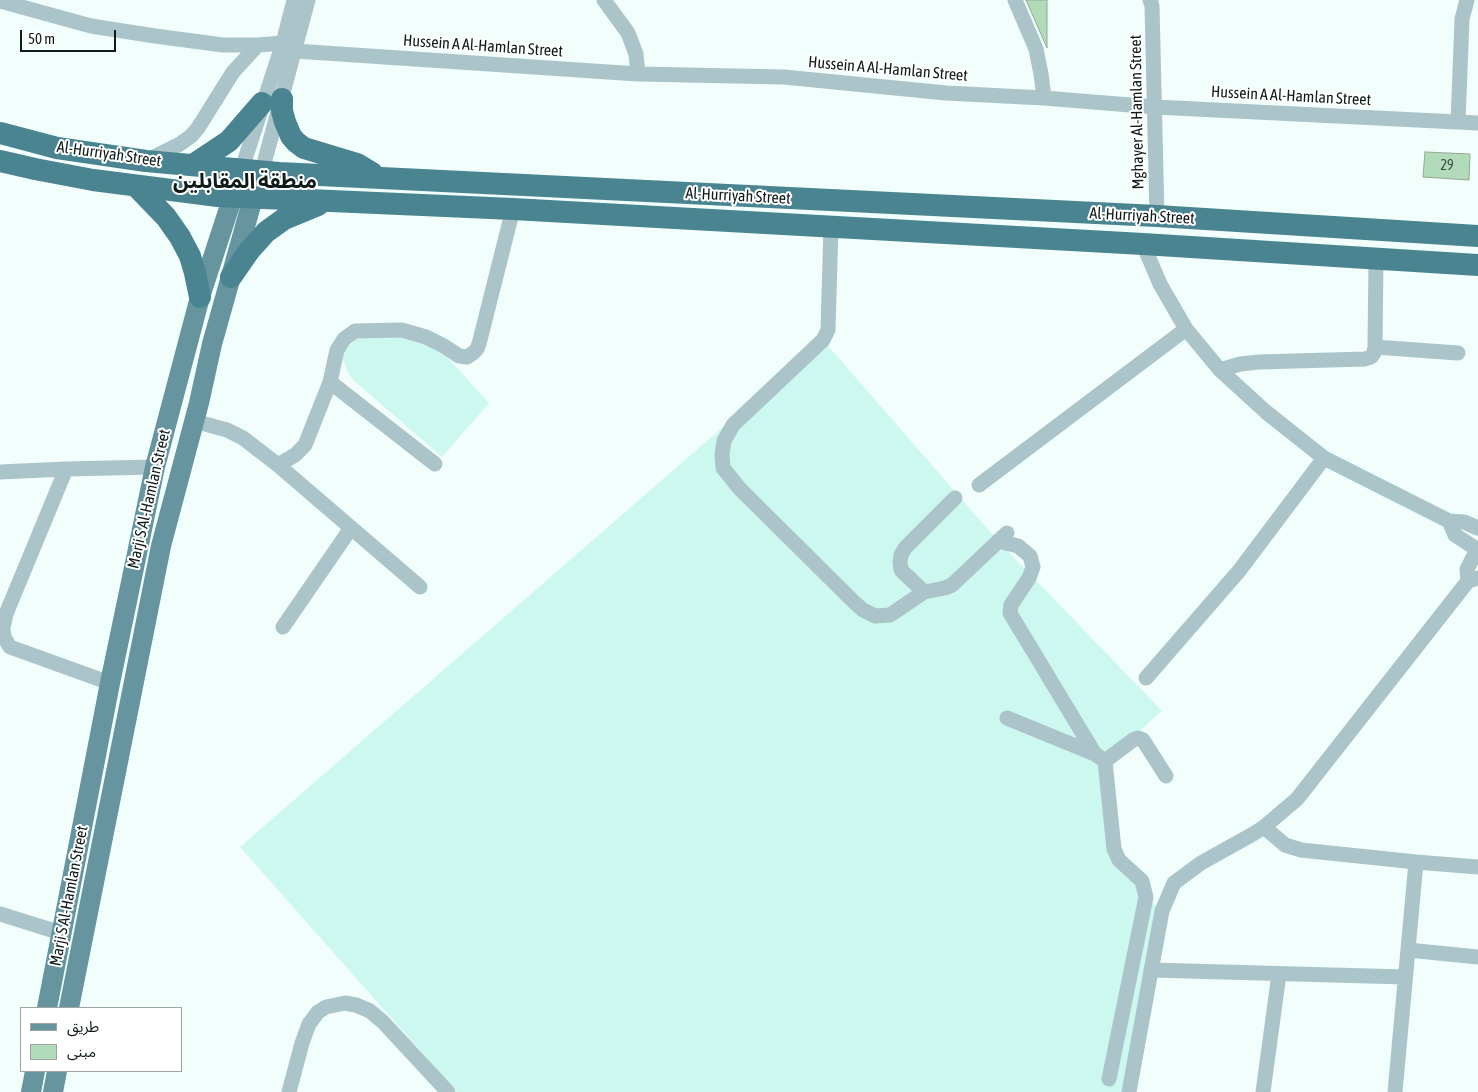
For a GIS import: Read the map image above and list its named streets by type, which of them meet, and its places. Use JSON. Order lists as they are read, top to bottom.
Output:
{
  "streets": {
    "highway": ["Al-Hurriyah Street"],
    "main road": ["Marji S Al-Hamlan Street"],
    "street": ["Hussein A Al-Hamlan Street", "Mghayer Al-Hamlan Street"]
  },
  "crossings": [
    ["Hussein A Al-Hamlan Street", "Mghayer Al-Hamlan Street"],
    ["Hussein A Al-Hamlan Street", "Marji S Al-Hamlan Street"],
    ["Mghayer Al-Hamlan Street", "Al-Hurriyah Street"],
    ["Al-Hurriyah Street", "Marji S Al-Hamlan Street"]
  ],
  "districts": ["منطقة المقابلين"],
  "house_numbers": ["29"],
  "legend": ["طريق", "مبنى"],
  "scale_bar": "50 m"
}
